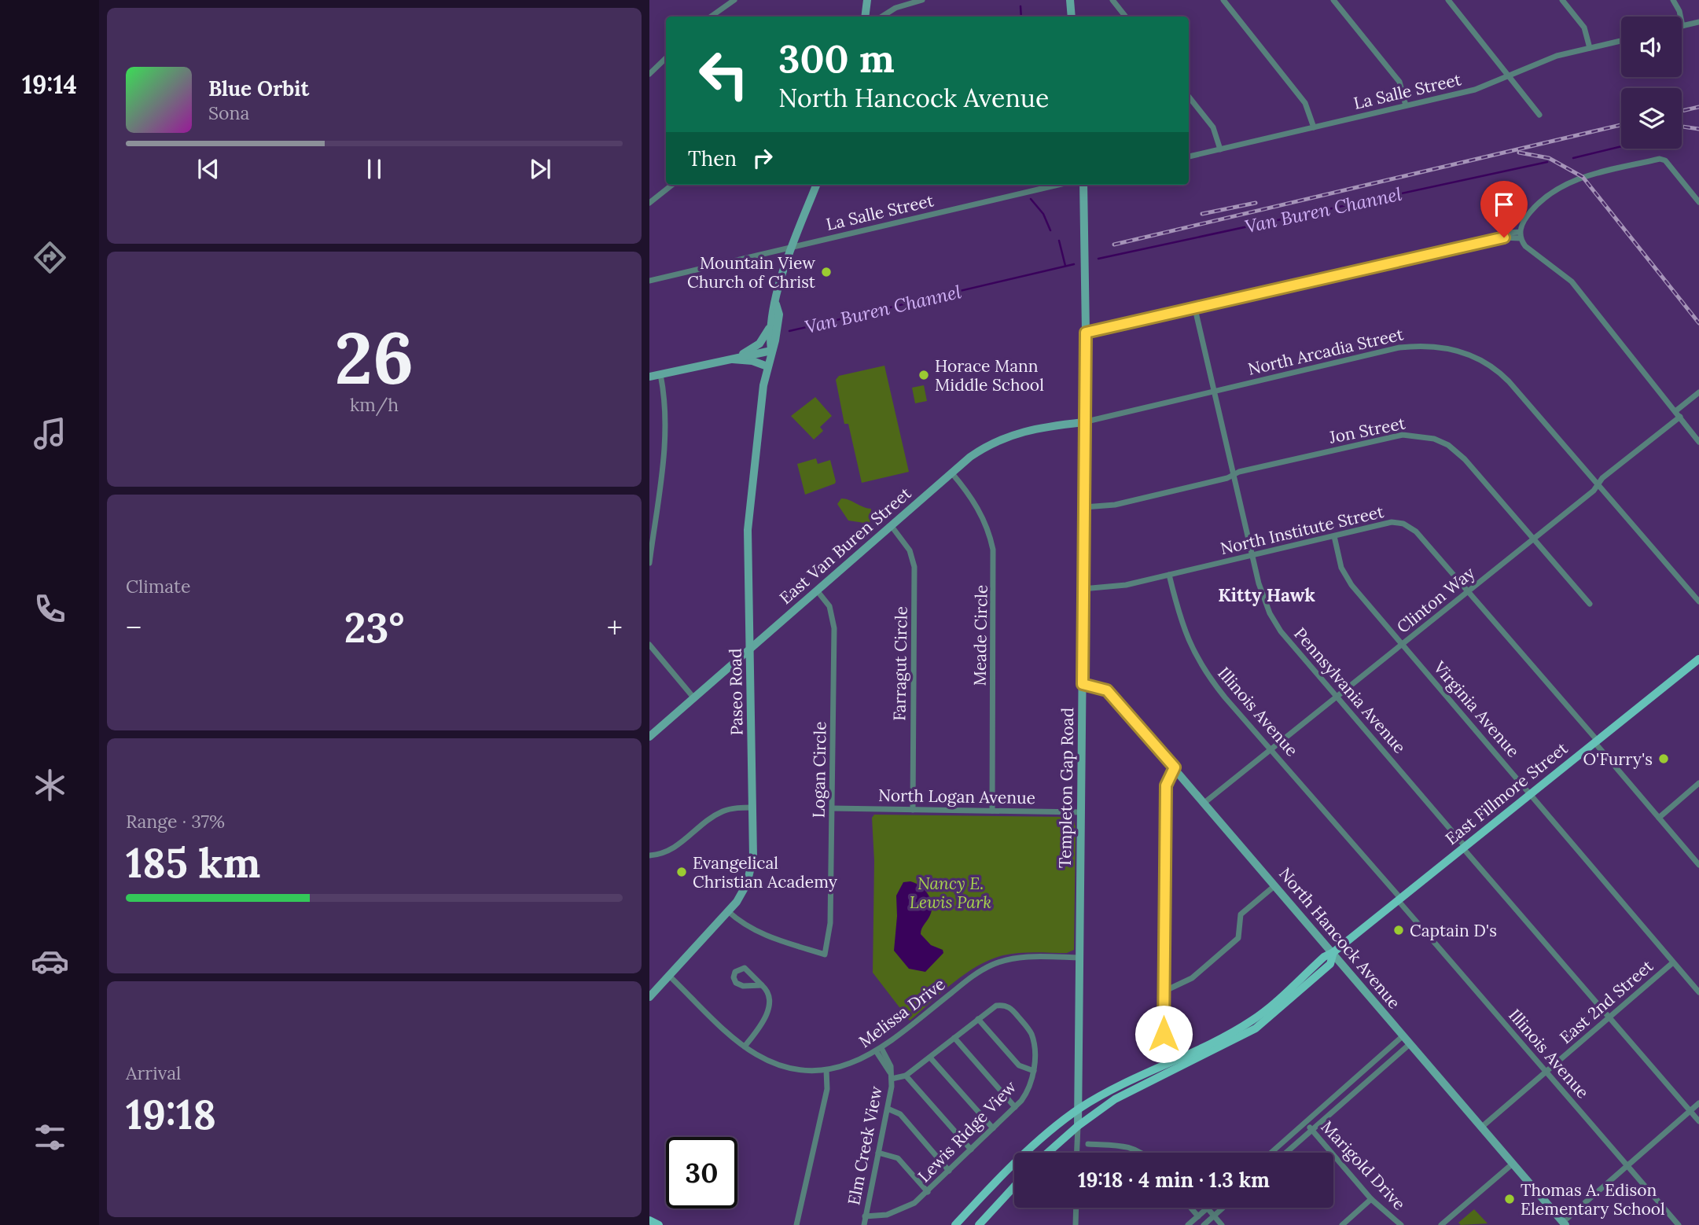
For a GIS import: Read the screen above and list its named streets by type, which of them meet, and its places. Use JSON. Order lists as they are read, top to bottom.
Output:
{
  "streets": {
    "main road": ["East Fillmore Street"],
    "street": [
      "La Salle Street",
      "North Arcadia Street",
      "Jon Street",
      "North Institute Street",
      "East Van Buren Street",
      "Clinton Way",
      "Meade Circle",
      "Farragut Circle",
      "Pennsylvania Avenue",
      "Paseo Road",
      "Virginia Avenue",
      "Illinois Avenue",
      "Logan Circle",
      "Templeton Gap Road",
      "North Logan Avenue",
      "North Hancock Avenue",
      "East 2nd Street",
      "Melissa Drive",
      "Lewis Ridge View",
      "Elm Creek View",
      "Marigold Drive"
    ]
  },
  "crossings": [
    ["La Salle Street", "Paseo Road"],
    ["North Arcadia Street", "East Van Buren Street"],
    ["North Arcadia Street", "Clinton Way"],
    ["North Arcadia Street", "Pennsylvania Avenue"],
    ["North Arcadia Street", "Templeton Gap Road"],
    ["Jon Street", "Clinton Way"],
    ["Jon Street", "Pennsylvania Avenue"],
    ["Jon Street", "Templeton Gap Road"],
    ["North Institute Street", "Clinton Way"],
    ["North Institute Street", "Pennsylvania Avenue"],
    ["North Institute Street", "Virginia Avenue"],
    ["North Institute Street", "Illinois Avenue"],
    ["North Institute Street", "Templeton Gap Road"],
    ["North Institute Street", "East Fillmore Street"],
    ["East Van Buren Street", "Meade Circle"],
    ["East Van Buren Street", "Farragut Circle"],
    ["East Van Buren Street", "Paseo Road"],
    ["East Van Buren Street", "Logan Circle"],
    ["East Van Buren Street", "Templeton Gap Road"],
    ["Clinton Way", "Pennsylvania Avenue"],
    ["Clinton Way", "Virginia Avenue"],
    ["Clinton Way", "Illinois Avenue"],
    ["Clinton Way", "North Hancock Avenue"],
    ["Meade Circle", "North Logan Avenue"],
    ["Farragut Circle", "North Logan Avenue"],
    ["Pennsylvania Avenue", "East Fillmore Street"],
    ["Pennsylvania Avenue", "East 2nd Street"],
    ["Paseo Road", "Logan Circle"],
    ["Paseo Road", "Melissa Drive"],
    ["Virginia Avenue", "East Fillmore Street"],
    ["Virginia Avenue", "East 2nd Street"],
    ["Illinois Avenue", "East Fillmore Street"],
    ["Illinois Avenue", "East 2nd Street"],
    ["Logan Circle", "North Logan Avenue"],
    ["Templeton Gap Road", "East Fillmore Street"],
    ["Templeton Gap Road", "North Logan Avenue"],
    ["Templeton Gap Road", "North Hancock Avenue"],
    ["Templeton Gap Road", "Melissa Drive"],
    ["East Fillmore Street", "North Hancock Avenue"],
    ["North Hancock Avenue", "East 2nd Street"],
    ["Melissa Drive", "Elm Creek View"],
    ["Lewis Ridge View", "Elm Creek View"]
  ],
  "districts": ["Kitty Hawk"],
  "water": ["Van Buren Channel"],
  "parks": ["Nancy E. Lewis Park"],
  "places": [
    "Mountain View Church of Christ",
    "Horace Mann Middle School",
    "O'Furry's",
    "Evangelical Christian Academy",
    "Captain D's",
    "Thomas A. Edison Elementary School"
  ],
  "page": {
    "tabs": "19:14",
    "turn": ["300 m", "North Hancock Avenue"],
    "song": ["Blue Orbit", "Sona"],
    "then": "Then",
    "tile": [
      ["26", "km/h"],
      "Climate",
      ["Range · 37%", "185 km"],
      ["Arrival", "19:18"]
    ],
    "heat": ["−", "23°", "+"],
    "limit": "30",
    "trip": "19:18 · 4 min · 1.3 km"
  }
}
